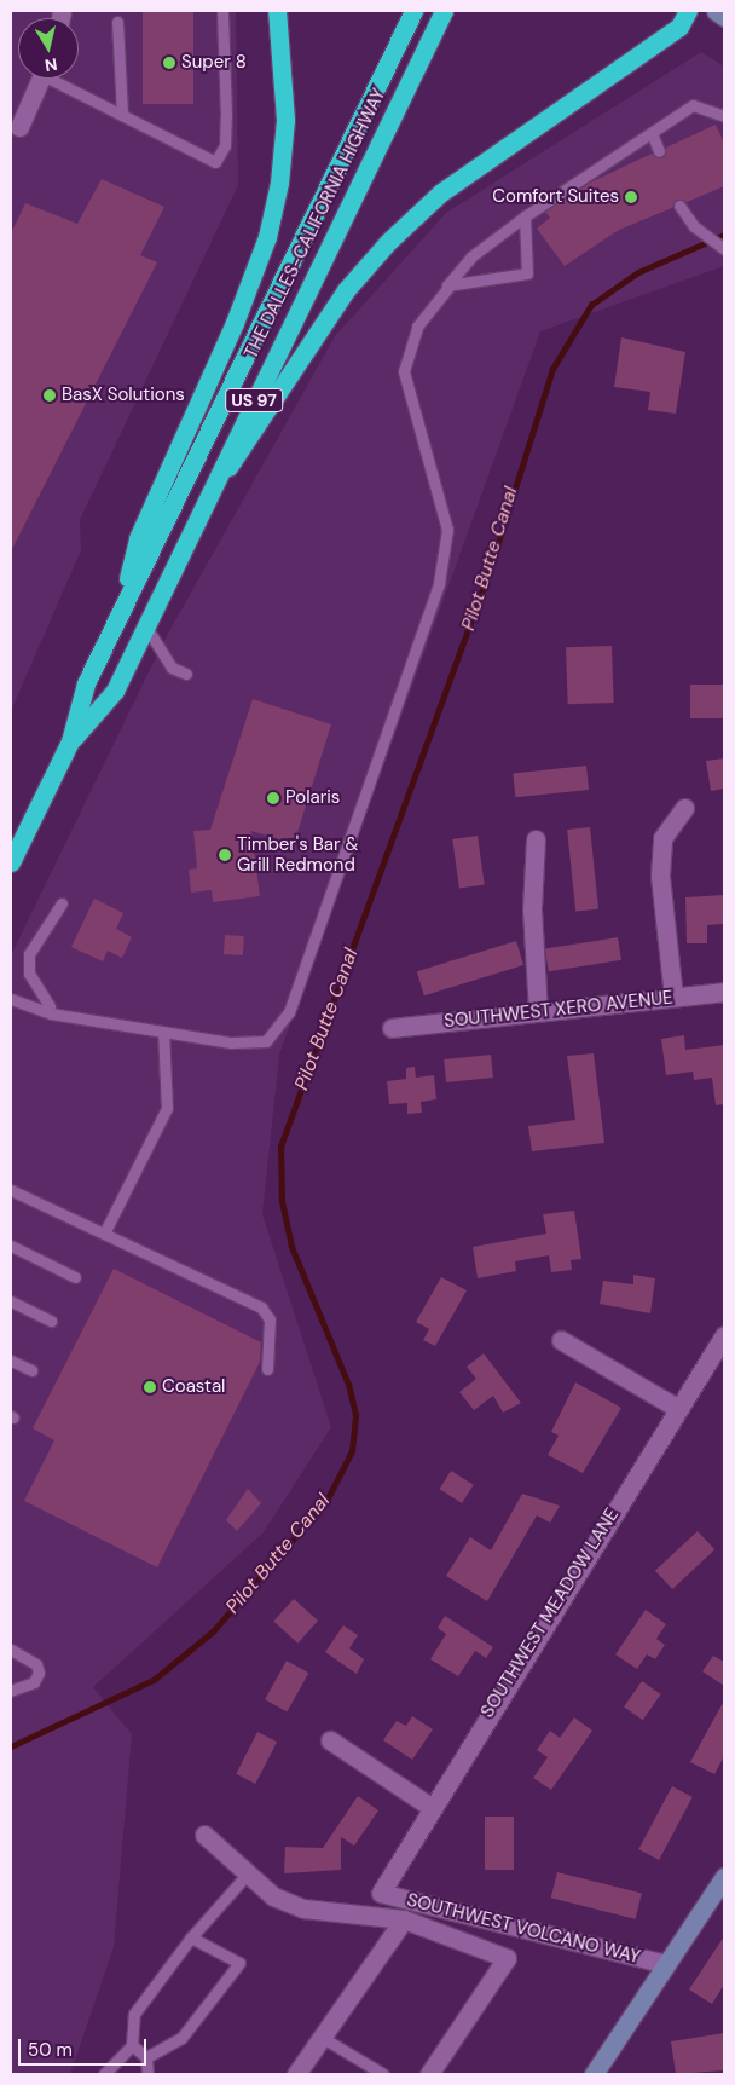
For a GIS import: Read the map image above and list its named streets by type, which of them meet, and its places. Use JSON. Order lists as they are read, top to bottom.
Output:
{
  "streets": {
    "highway": ["THE DALLES-CALIFORNIA HIGHWAY", "US 97"],
    "street": ["SOUTHWEST XERO AVENUE", "SOUTHWEST MEADOW LANE", "SOUTHWEST VOLCANO WAY"]
  },
  "crossings": [
    ["SOUTHWEST MEADOW LANE", "SOUTHWEST VOLCANO WAY"]
  ],
  "water": ["Pilot Butte Canal"],
  "places": [
    "Super 8",
    "Comfort Suites",
    "BasX Solutions",
    "Polaris",
    "Timber's Bar & Grill Redmond",
    "Coastal"
  ],
  "scale_bar": "50 m",
  "north": "bottom"
}
